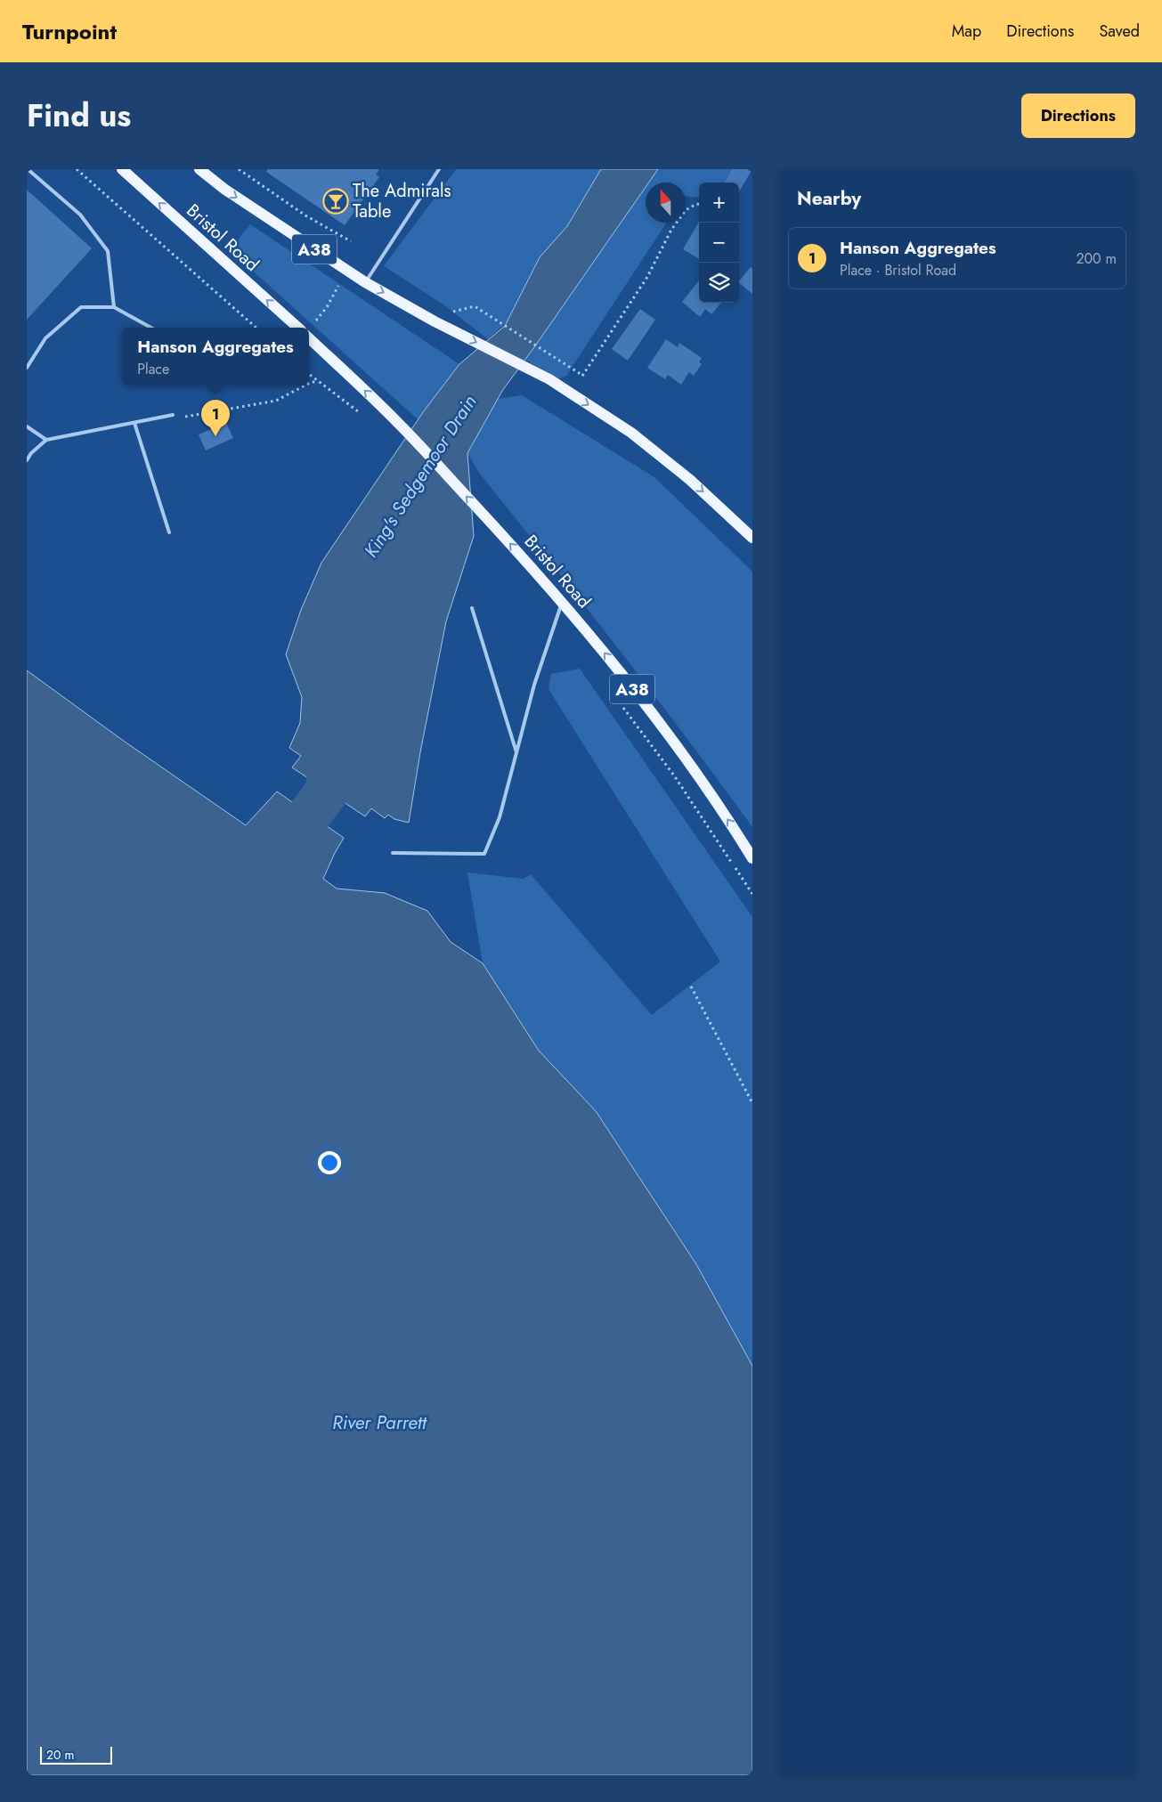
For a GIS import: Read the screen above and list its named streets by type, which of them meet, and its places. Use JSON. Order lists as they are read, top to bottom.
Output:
{
  "streets": {
    "main road": ["Bristol Road", "A38"]
  },
  "water": ["King's Sedgemoor Drain", "River Parrett"],
  "places": {
    "bar": ["The Admirals Table"]
  },
  "scale_bar": "20 m",
  "north": "top",
  "page": {
    "header": "Turnpoint",
    "nav": ["Map", "Directions", "Saved"],
    "title": "Find us",
    "buttons": "Directions",
    "heading": "Nearby",
    "map_buttons": ["+", "−"],
    "list": [
      {
        "mark": "1",
        "name": "Hanson Aggregates",
        "note": "Place · Bristol Road",
        "value": "200 m"
      }
    ],
    "popup": ["Hanson Aggregates", "Place"],
    "pins": "1",
    "scale": "20 m"
  }
}
